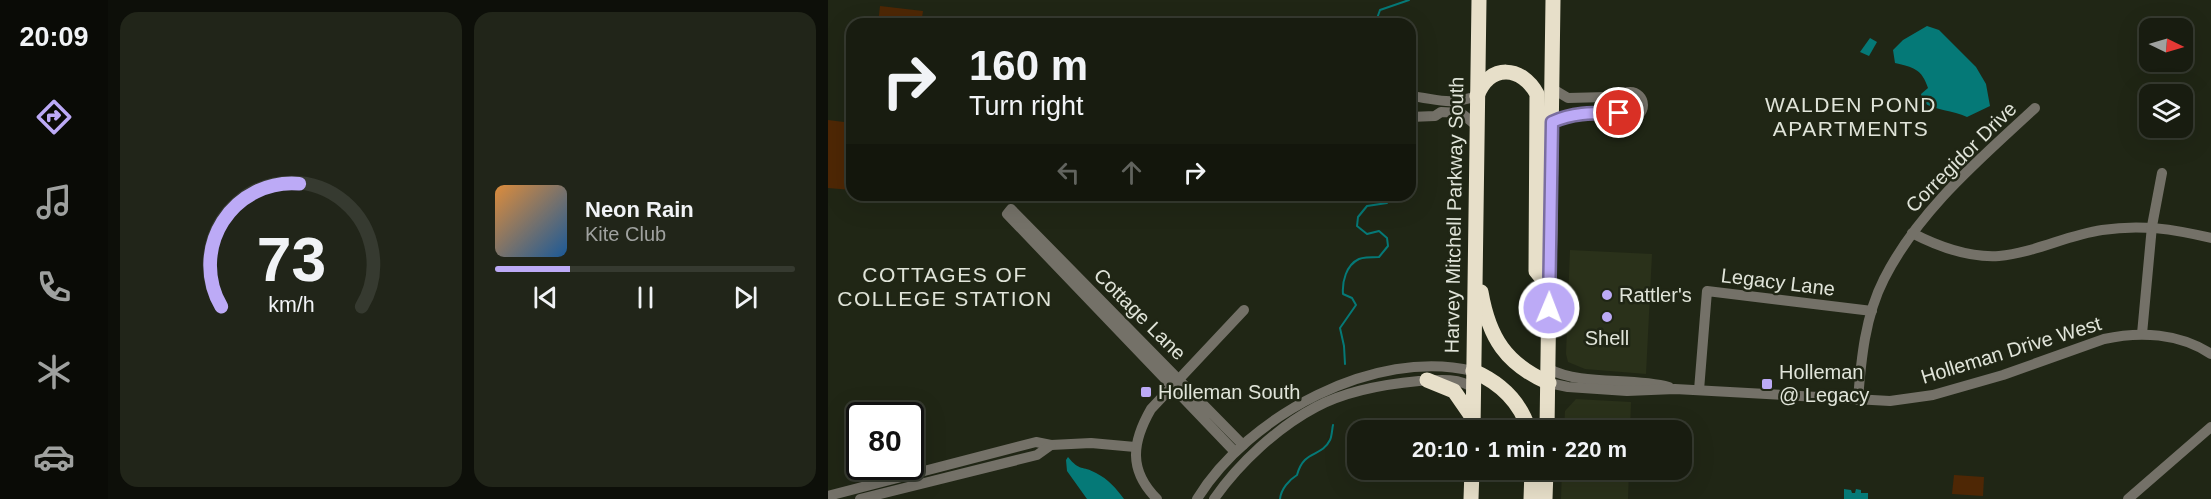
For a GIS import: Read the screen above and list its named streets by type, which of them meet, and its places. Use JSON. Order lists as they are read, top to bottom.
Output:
{
  "streets": {
    "highway": ["Harvey Mitchell Parkway South"],
    "street": [
      "Corregidor Drive",
      "Legacy Lane",
      "Cottage Lane",
      "Holleman Drive West"
    ]
  },
  "crossings": [
    ["Corregidor Drive", "Legacy Lane"],
    ["Corregidor Drive", "Holleman Drive West"],
    ["Legacy Lane", "Holleman Drive West"]
  ],
  "districts": ["WALDEN POND APARTMENTS", "COTTAGES OF COLLEGE STATION"],
  "places": {
    "other": ["Rattler's", "Shell"],
    "transit": ["Holleman @ Legacy", "Holleman South"]
  },
  "north": "right",
  "page": {
    "tabs": "20:09",
    "turn": ["160 m", "Turn right"],
    "song": ["Neon Rain", "Kite Club"],
    "limit": "80",
    "trip": "20:10 · 1 min · 220 m",
    "gauge": ["73", "km/h"]
  }
}
